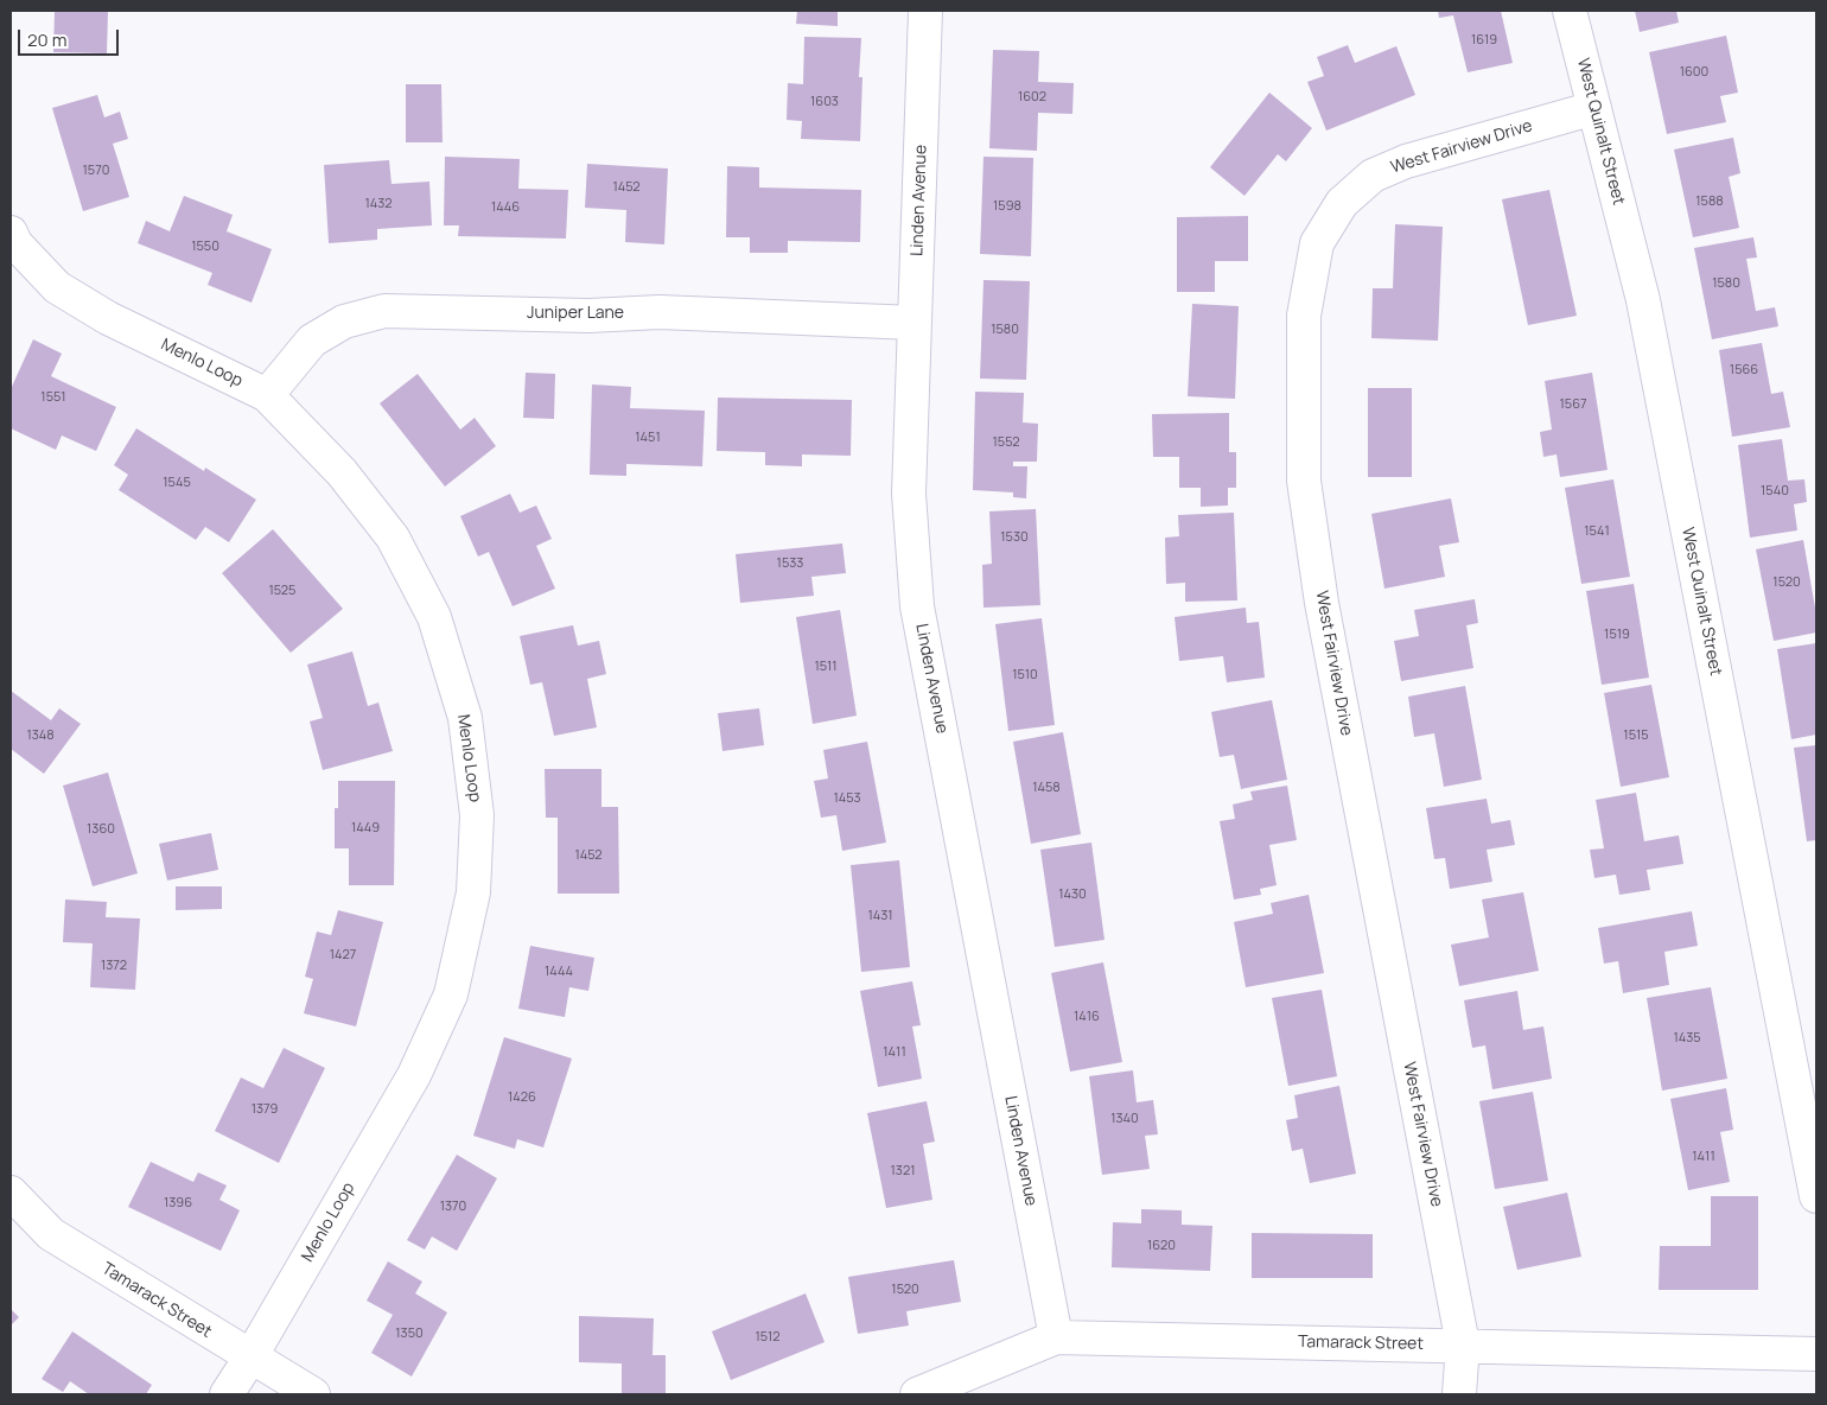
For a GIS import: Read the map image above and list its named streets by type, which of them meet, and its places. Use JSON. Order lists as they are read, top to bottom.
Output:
{
  "streets": {
    "street": [
      "West Quinalt Street",
      "West Fairview Drive",
      "Linden Avenue",
      "Juniper Lane",
      "Menlo Loop",
      "Tamarack Street"
    ]
  },
  "crossings": [
    ["West Quinalt Street", "West Fairview Drive"],
    ["West Fairview Drive", "Tamarack Street"],
    ["Linden Avenue", "Juniper Lane"],
    ["Linden Avenue", "Tamarack Street"],
    ["Juniper Lane", "Menlo Loop"],
    ["Menlo Loop", "Tamarack Street"]
  ],
  "house_numbers": [
    "1619",
    "1600",
    "1602",
    "1603",
    "1570",
    "1452",
    "1588",
    "1432",
    "1598",
    "1446",
    "1550",
    "1580",
    "1580",
    "1566",
    "1551",
    "1567",
    "1451",
    "1552",
    "1545",
    "1540",
    "1541",
    "1530",
    "1533",
    "1520",
    "1525",
    "1519",
    "1511",
    "1510",
    "1348",
    "1515",
    "1458",
    "1453",
    "1449",
    "1360",
    "1452",
    "1430",
    "1431",
    "1427",
    "1372",
    "1444",
    "1416",
    "1435",
    "1411",
    "1426",
    "1379",
    "1340",
    "1411",
    "1321",
    "1396",
    "1370",
    "1620",
    "1520",
    "1350",
    "1512"
  ],
  "scale_bar": "20 m"
}
